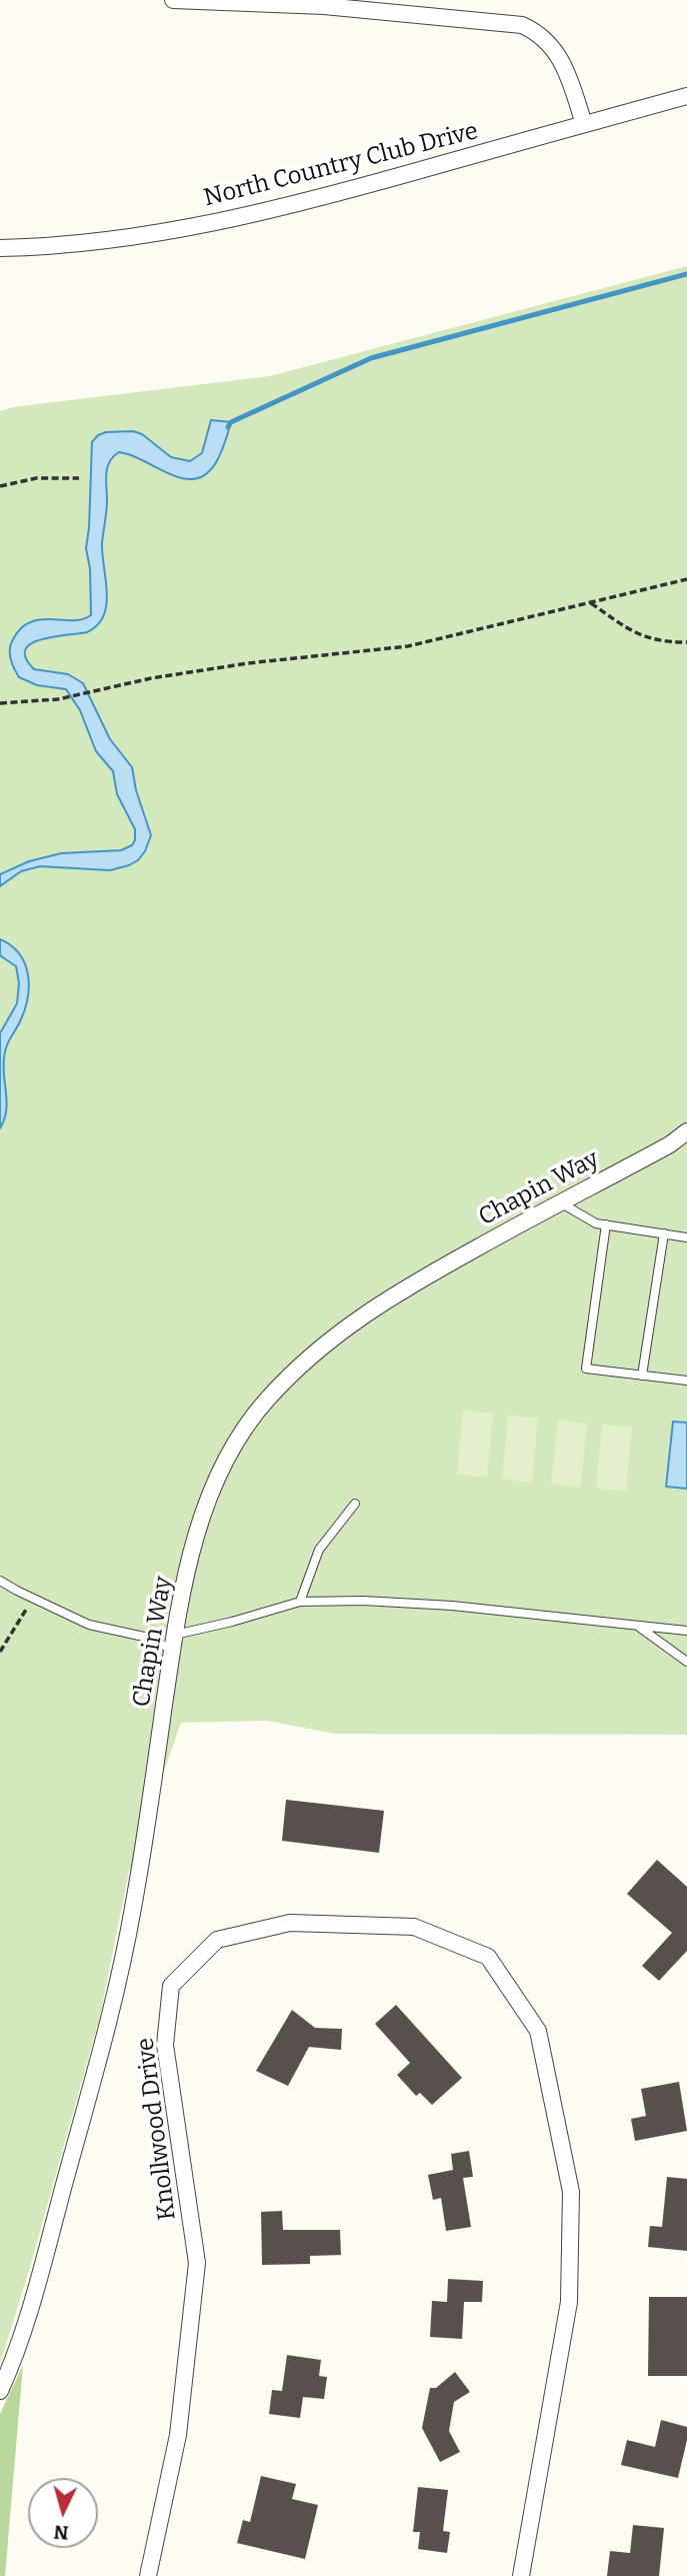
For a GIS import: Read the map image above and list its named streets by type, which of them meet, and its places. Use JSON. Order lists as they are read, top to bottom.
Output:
{
  "streets": {
    "street": ["North Country Club Drive", "Chapin Way", "Knollwood Drive"]
  },
  "north": "bottom"
}
